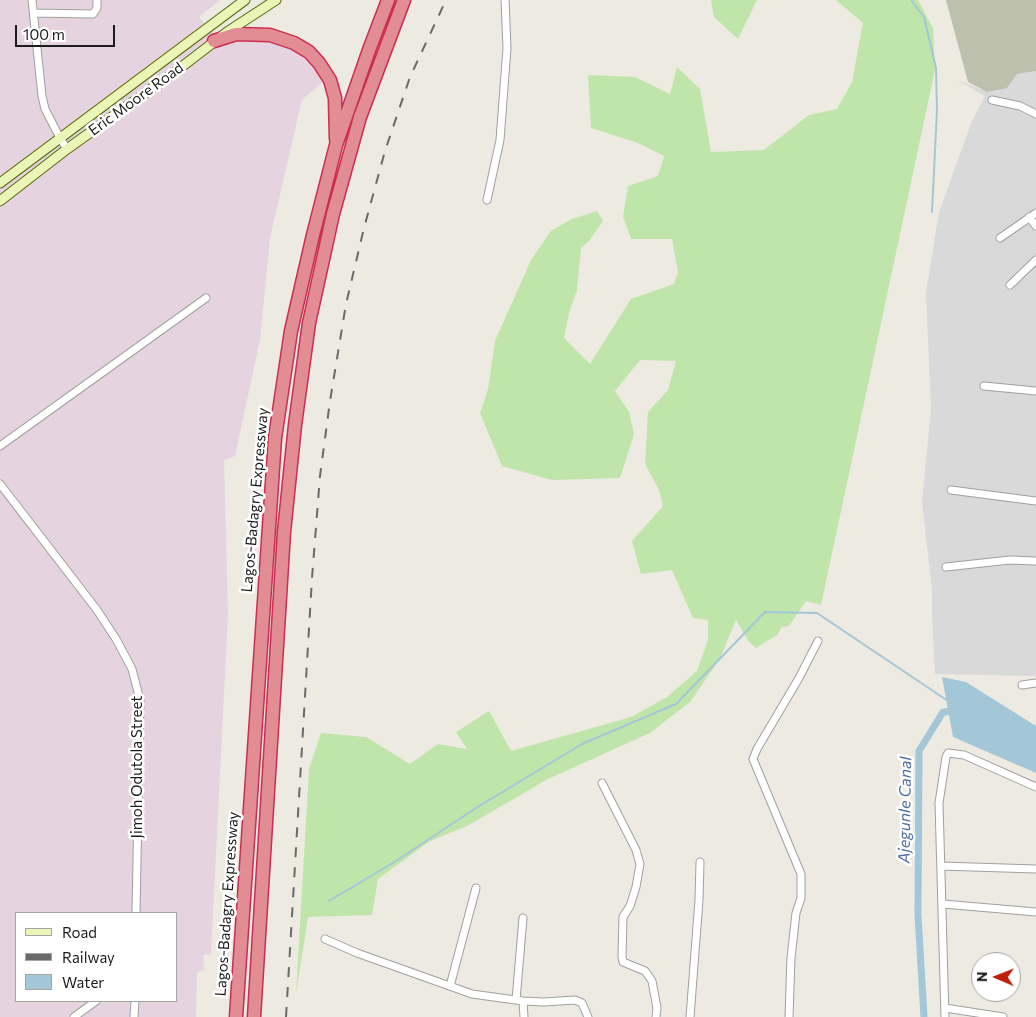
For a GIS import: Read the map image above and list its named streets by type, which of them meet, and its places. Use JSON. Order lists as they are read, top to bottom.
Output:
{
  "streets": {
    "highway": ["Lagos-Badagry Expressway"],
    "street": ["Eric Moore Road", "Jimoh Odutola Street"]
  },
  "water": ["Ajegunle Canal"],
  "legend": ["Road", "Railway", "Water"],
  "scale_bar": "100 m",
  "north": "left"
}
